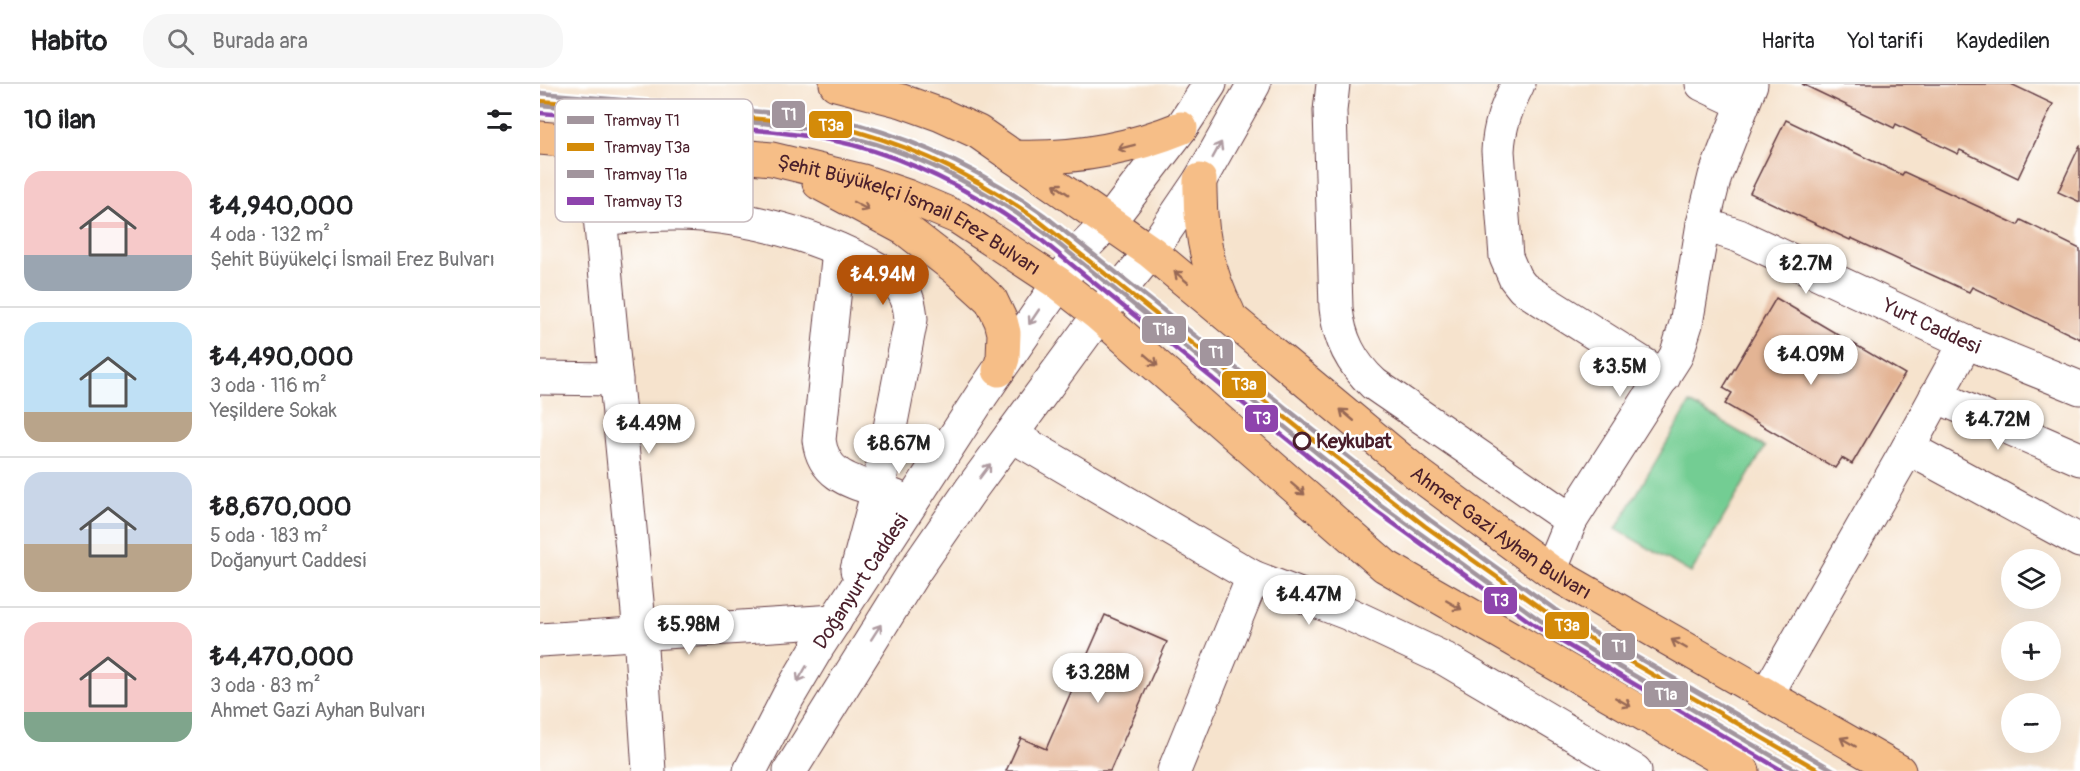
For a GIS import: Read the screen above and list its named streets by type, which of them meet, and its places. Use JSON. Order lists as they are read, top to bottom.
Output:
{
  "streets": {
    "main road": ["Şehit Büyükelçi İsmail Erez Bulvarı", "Ahmet Gazi Ayhan Bulvarı"],
    "street": ["Yurt Caddesi", "Doğanyurt Caddesi"]
  },
  "crossings": [
    ["Şehit Büyükelçi İsmail Erez Bulvarı", "Doğanyurt Caddesi"],
    ["Ahmet Gazi Ayhan Bulvarı", "Doğanyurt Caddesi"]
  ],
  "places": ["Keykubat"],
  "lines": [
    "tram line T1",
    "tram line T3a",
    "tram line T1a",
    "tram line T3"
  ],
  "legend": [
    "Tramvay T1",
    "Tramvay T3a",
    "Tramvay T1a",
    "Tramvay T3"
  ],
  "page": {
    "header": "Habito",
    "search": "Burada ara",
    "nav": ["Harita", "Yol tarifi", "Kaydedilen"],
    "heading": "10 ilan",
    "list": [
      {
        "name": "₺4,940,000",
        "note": "4 oda · 132 m² · Şehit Büyükelçi İsmail Erez Bulvarı"
      },
      {
        "name": "₺4,490,000",
        "note": "3 oda · 116 m² · Yeşildere Sokak"
      },
      {
        "name": "₺8,670,000",
        "note": "5 oda · 183 m² · Doğanyurt Caddesi"
      },
      {
        "name": "₺4,470,000",
        "note": "3 oda · 83 m² · Ahmet Gazi Ayhan Bulvarı"
      }
    ],
    "price": [
      "₺2.7M",
      "₺4.94M",
      "₺4.09M",
      "₺3.5M",
      "₺4.72M",
      "₺4.49M",
      "₺8.67M",
      "₺4.47M",
      "₺5.98M",
      "₺3.28M"
    ],
    "map_buttons": ["+", "−"]
  }
}
